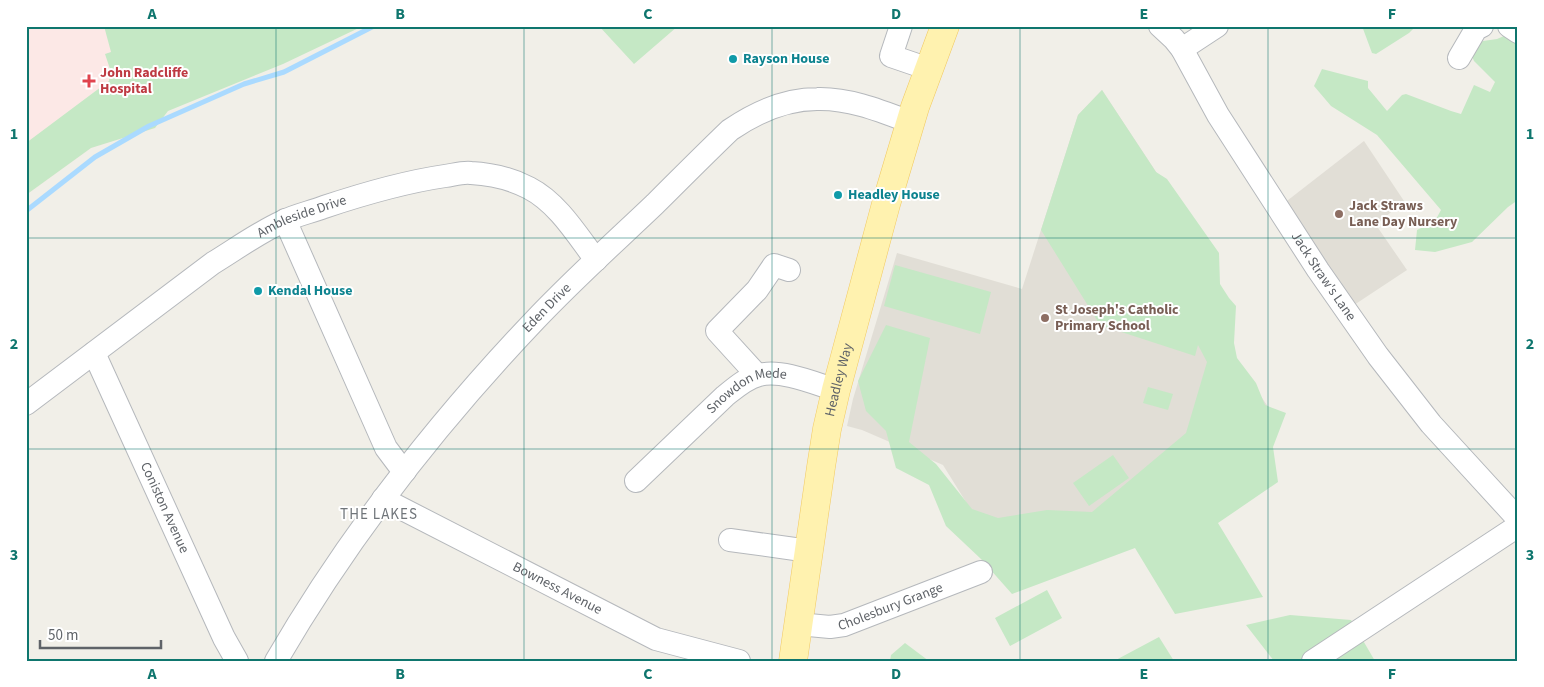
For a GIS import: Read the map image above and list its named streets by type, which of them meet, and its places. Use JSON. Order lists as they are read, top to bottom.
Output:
{
  "streets": {
    "main road": ["Headley Way"],
    "street": [
      "Ambleside Drive",
      "Jack Straw's Lane",
      "Eden Drive",
      "Snowdon Mede",
      "Coniston Avenue",
      "Bowness Avenue",
      "Cholesbury Grange"
    ]
  },
  "crossings": [
    ["Ambleside Drive", "Eden Drive"],
    ["Ambleside Drive", "Coniston Avenue"],
    ["Eden Drive", "Headley Way"],
    ["Eden Drive", "Bowness Avenue"],
    ["Headley Way", "Snowdon Mede"],
    ["Headley Way", "Cholesbury Grange"]
  ],
  "districts": ["THE LAKES"],
  "places": {
    "other": [
      "Rayson House",
      "Headley House",
      "Jack Straws Lane Day Nursery",
      "Kendal House",
      "St Joseph's Catholic Primary School"
    ],
    "health": ["John Radcliffe Hospital"]
  },
  "scale_bar": "50 m",
  "grid": {
    "columns": [
      "A",
      "B",
      "C",
      "D",
      "E",
      "F"
    ],
    "rows": ["1", "2", "3"]
  }
}
